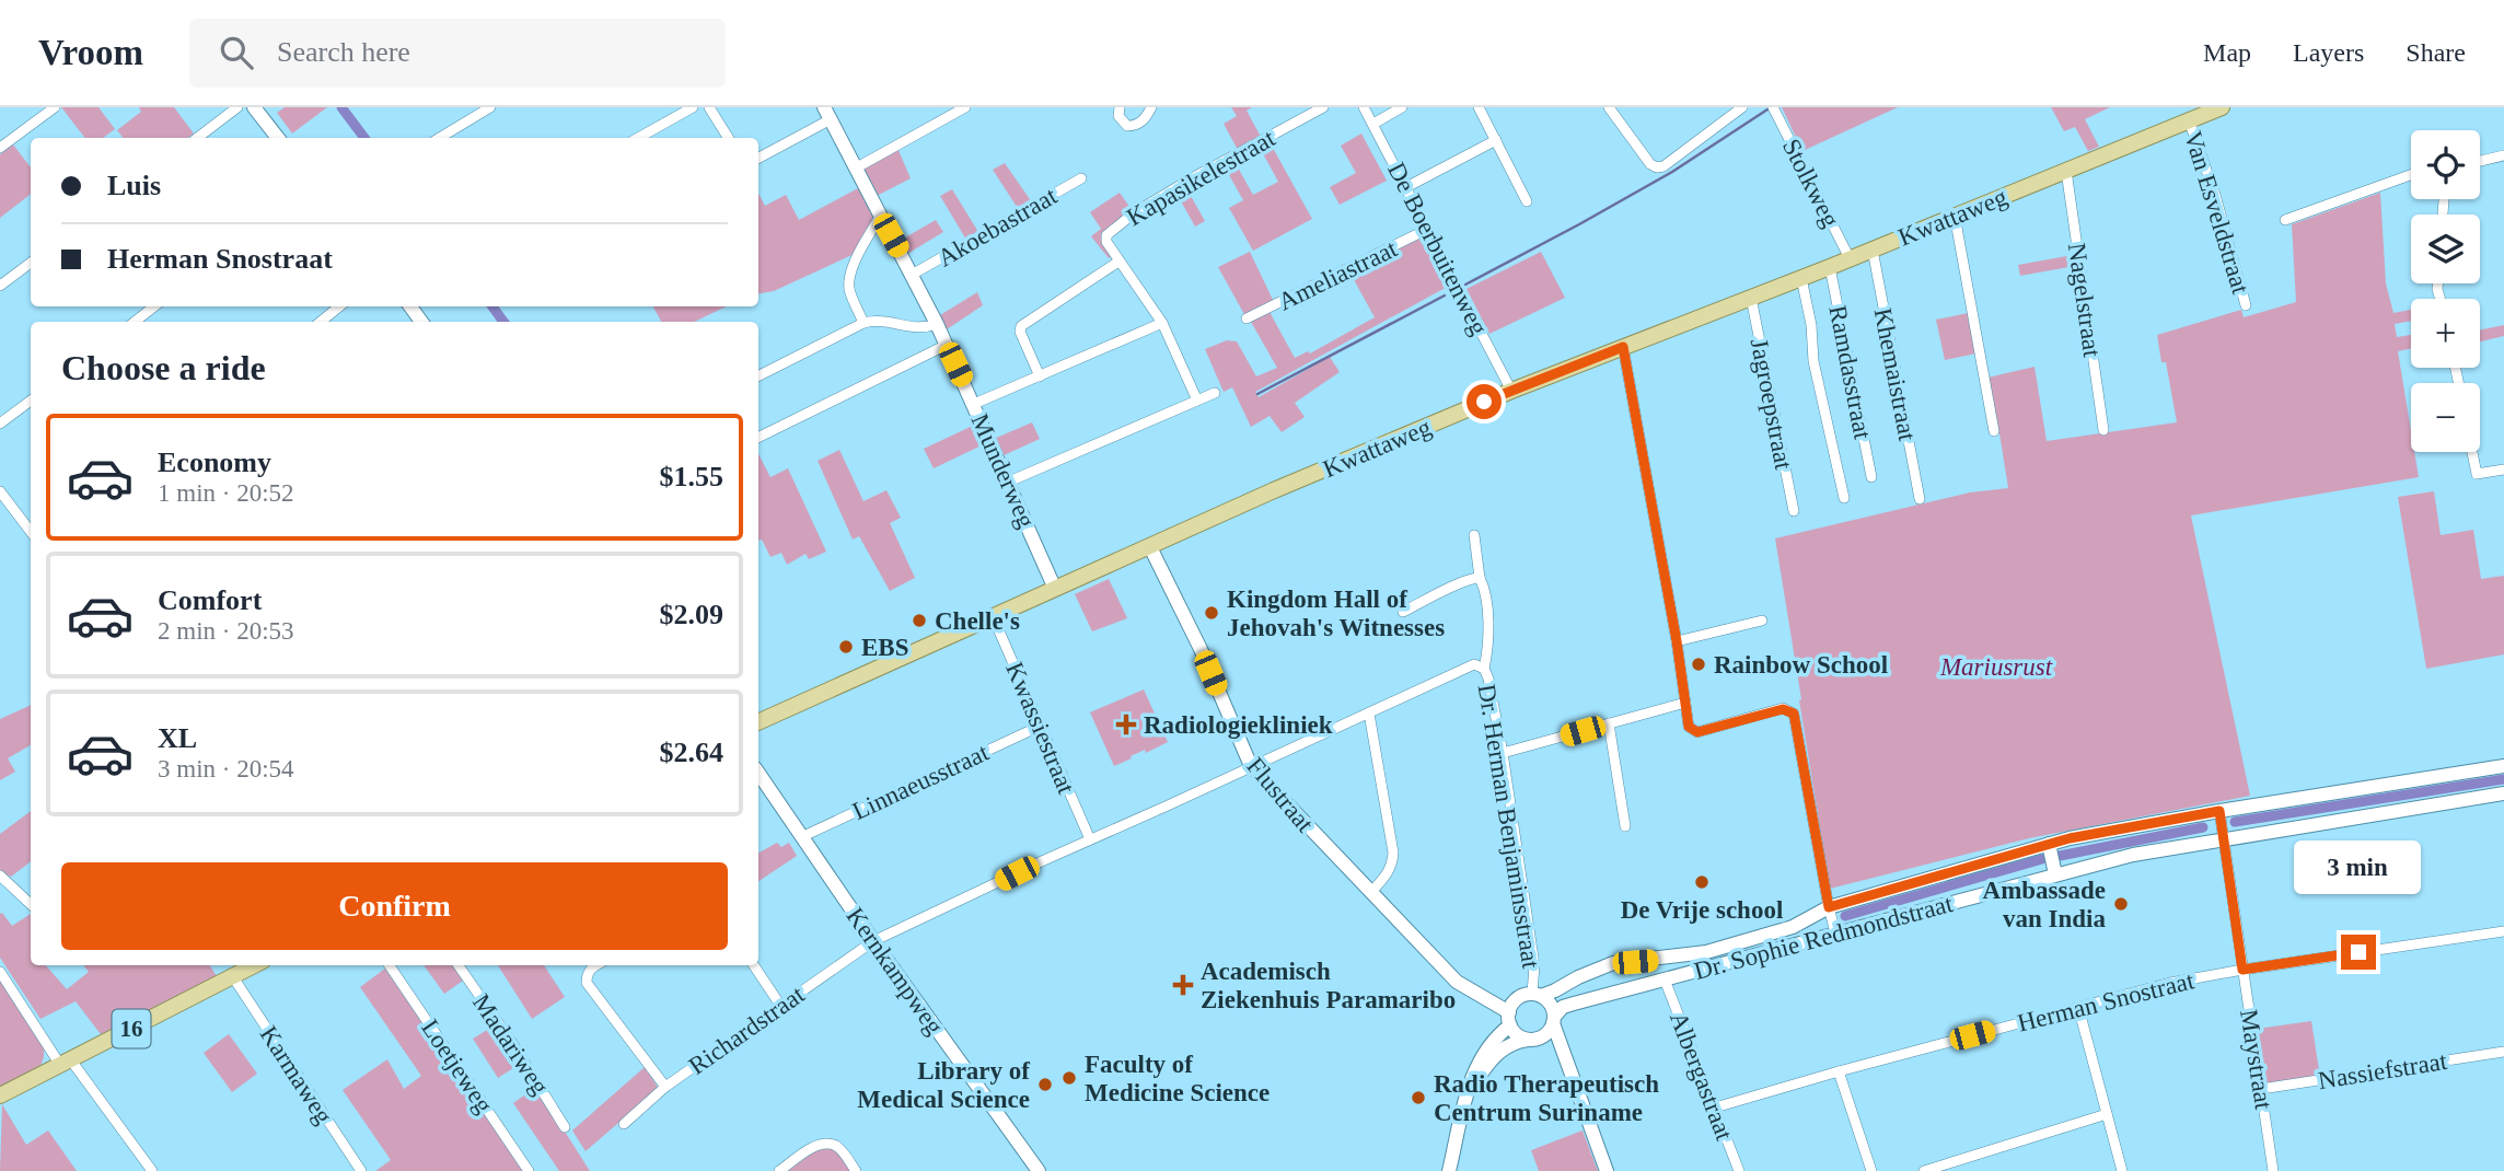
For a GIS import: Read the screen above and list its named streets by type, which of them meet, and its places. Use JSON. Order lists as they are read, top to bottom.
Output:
{
  "streets": {
    "main road": ["Kwattaweg", "16"],
    "street": [
      "Kapasikelestraat",
      "Stolkweg",
      "Van Esveldstraat",
      "Akoebastraat",
      "De Boerbuitenweg",
      "Ameliastraat",
      "Nagelstraat",
      "Ramdasstraat",
      "Khemaistraat",
      "Jagroepstraat",
      "Munderweg",
      "Kwassiestraat",
      "Linnaeusstraat",
      "Flustraat",
      "Dr. Herman Benjaminsstraat",
      "Dr. Sophie Redmondstraat",
      "Kernkampweg",
      "Herman Snostraat",
      "Richardstraat",
      "Madariweg",
      "Maystraat",
      "Loetjeweg",
      "Nassiefstraat",
      "Karmaweg",
      "Albergastraat"
    ]
  },
  "crossings": [
    ["Stolkweg", "Kwattaweg"],
    ["Van Esveldstraat", "Kwattaweg"],
    ["Kwattaweg", "De Boerbuitenweg"],
    ["Kwattaweg", "Nagelstraat"],
    ["Kwattaweg", "Ramdasstraat"],
    ["Kwattaweg", "Khemaistraat"],
    ["Kwattaweg", "Jagroepstraat"],
    ["Kwattaweg", "Munderweg"],
    ["Kwattaweg", "Kwassiestraat"],
    ["Kwattaweg", "Flustraat"],
    ["Akoebastraat", "Munderweg"],
    ["De Boerbuitenweg", "Ameliastraat"],
    ["Kwassiestraat", "Linnaeusstraat"],
    ["Kwassiestraat", "Richardstraat"],
    ["Linnaeusstraat", "Kernkampweg"],
    ["Flustraat", "Dr. Herman Benjaminsstraat"],
    ["Flustraat", "Dr. Sophie Redmondstraat"],
    ["Flustraat", "Richardstraat"],
    ["Dr. Herman Benjaminsstraat", "Dr. Sophie Redmondstraat"],
    ["Dr. Herman Benjaminsstraat", "Richardstraat"],
    ["Dr. Sophie Redmondstraat", "Maystraat"],
    ["Dr. Sophie Redmondstraat", "Albergastraat"],
    ["Kernkampweg", "Richardstraat"],
    ["Herman Snostraat", "Maystraat"],
    ["Herman Snostraat", "Albergastraat"],
    ["16", "Karmaweg"],
    ["Maystraat", "Nassiefstraat"]
  ],
  "parks": ["Mariusrust"],
  "places": {
    "other": [
      "Kingdom Hall of Jehovah's Witnesses",
      "Chelle's",
      "EBS",
      "Rainbow School",
      "De Vrije school",
      "Ambassade van India",
      "Faculty of Medicine Science",
      "Library of Medical Science",
      "Radio Therapeutisch Centrum Suriname"
    ],
    "health": ["Radiologiekliniek", "Academisch Ziekenhuis Paramaribo"]
  },
  "page": {
    "header": "Vroom",
    "search": "Search here",
    "nav": ["Map", "Layers", "Share"],
    "map_buttons": ["+", "−"],
    "banner": ["Luis", "Herman Snostraat"],
    "heading": "Choose a ride",
    "list": [
      {
        "name": "Economy",
        "note": "1 min · 20:52",
        "value": "$1.55"
      },
      {
        "name": "Comfort",
        "note": "2 min · 20:53",
        "value": "$2.09"
      },
      {
        "name": "XL",
        "note": "3 min · 20:54",
        "value": "$2.64"
      }
    ],
    "bubble": "3 min",
    "buttons": "Confirm"
  }
}
